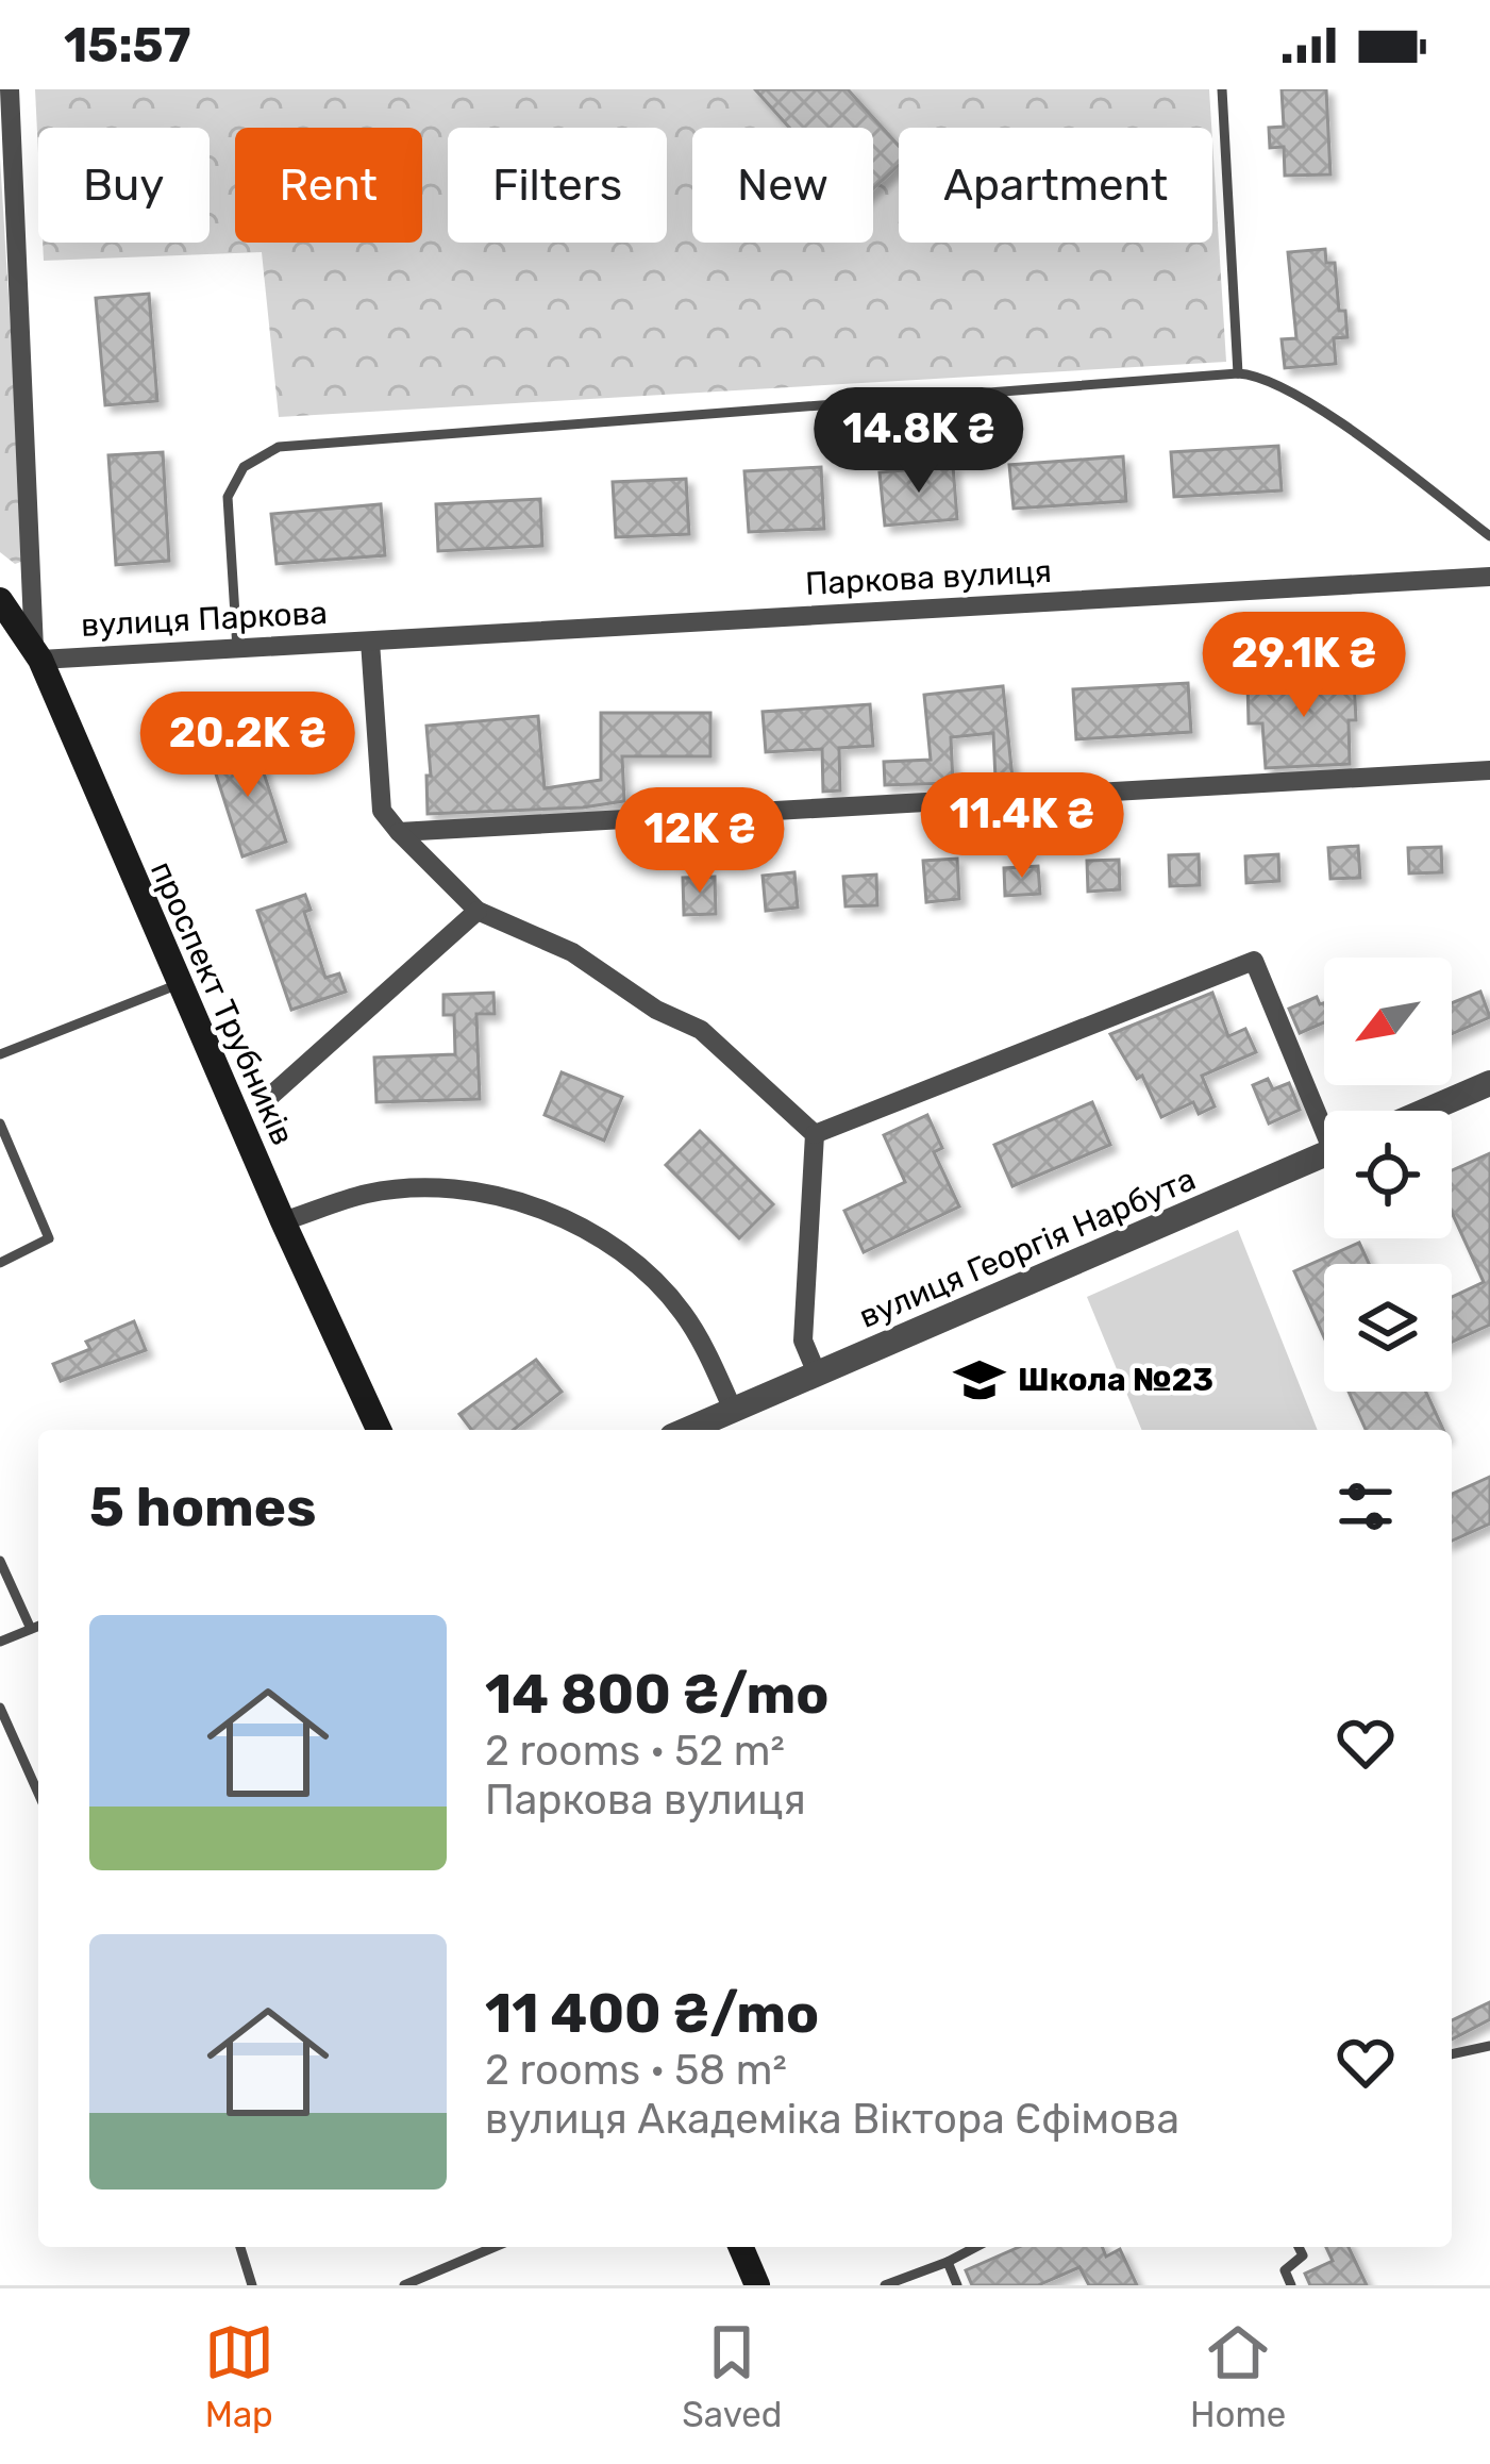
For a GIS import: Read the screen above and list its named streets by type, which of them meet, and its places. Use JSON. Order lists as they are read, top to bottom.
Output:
{
  "streets": {
    "main road": ["проспект Трубників"],
    "street": ["Паркова вулиця", "вулиця Паркова", "вулиця Георгія Нарбута"]
  },
  "crossings": [
    ["Паркова вулиця", "вулиця Паркова"],
    ["вулиця Паркова", "проспект Трубників"]
  ],
  "places": {
    "school or university": ["Школа №23"]
  },
  "north": "bottom left",
  "page": {
    "status": "15:57",
    "chip": [
      "Buy",
      "Rent",
      "Filters",
      "New",
      "Apartment"
    ],
    "price": [
      "14.8K ₴",
      "29.1K ₴",
      "20.2K ₴",
      "11.4K ₴",
      "12K ₴"
    ],
    "heading": "5 homes",
    "list": [
      {
        "name": "14 800 ₴/mo",
        "note": "2 rooms · 52 m² · Паркова вулиця"
      },
      {
        "name": "11 400 ₴/mo",
        "note": "2 rooms · 58 m² · вулиця Академіка Віктора Єфімова"
      }
    ],
    "tabs": ["Map", "Saved", "Home"]
  }
}
